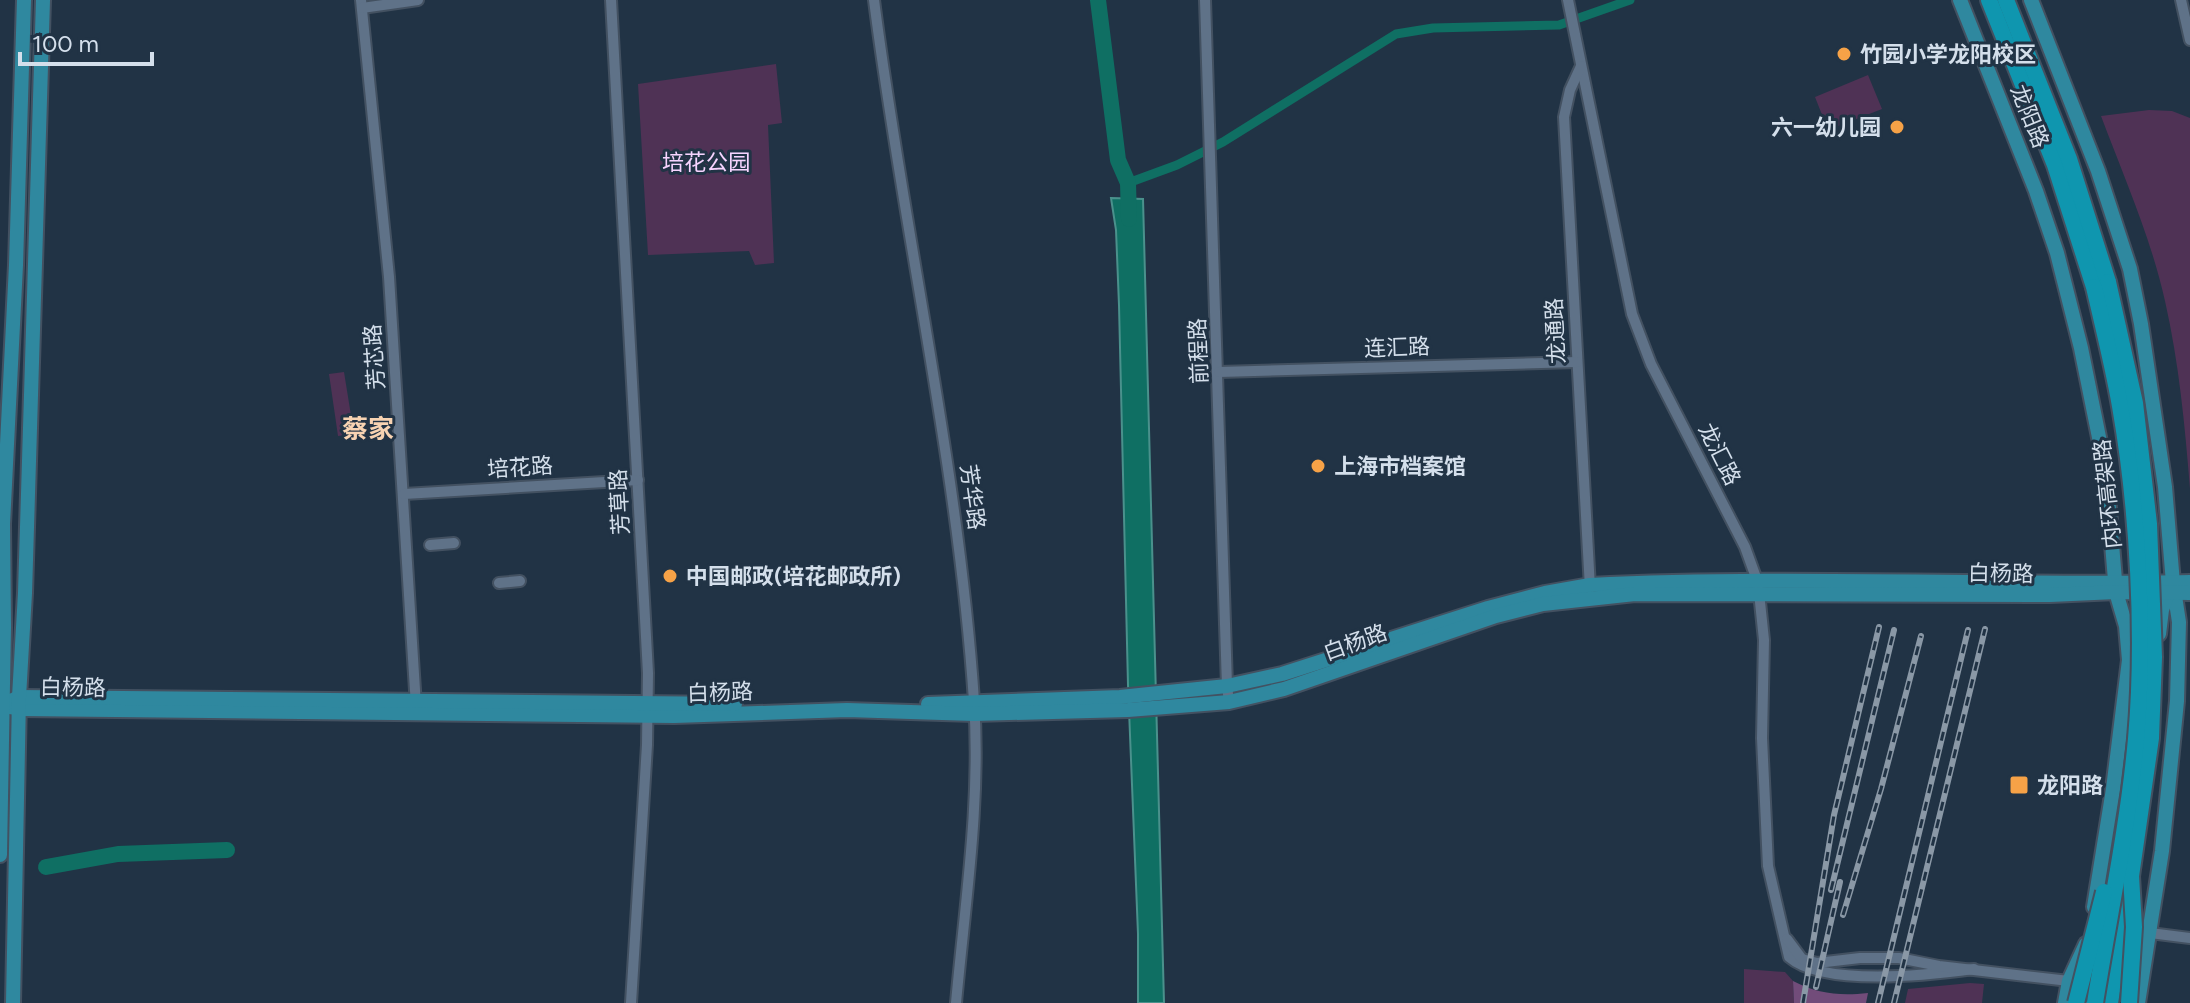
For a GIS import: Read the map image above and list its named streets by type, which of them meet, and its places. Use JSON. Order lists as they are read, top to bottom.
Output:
{
  "streets": {
    "highway": ["内环高架路"],
    "main road": ["龙阳路", "白杨路"],
    "street": [
      "龙通路",
      "连汇路",
      "前程路",
      "芳芯路",
      "龙汇路",
      "培花路",
      "芳华路",
      "芳草路"
    ]
  },
  "crossings": [
    ["龙阳路", "龙汇路"],
    ["龙阳路", "内环高架路"],
    ["龙阳路", "白杨路"],
    ["龙通路", "连汇路"],
    ["龙通路", "龙汇路"],
    ["龙通路", "白杨路"],
    ["连汇路", "前程路"],
    ["前程路", "白杨路"],
    ["芳芯路", "培花路"],
    ["芳芯路", "白杨路"],
    ["龙汇路", "白杨路"],
    ["培花路", "芳草路"],
    ["芳华路", "白杨路"],
    ["芳草路", "白杨路"]
  ],
  "districts": ["蔡家"],
  "parks": ["培花公园"],
  "places": {
    "other": [
      "竹园小学龙阳校区",
      "六一幼儿园",
      "上海市档案馆",
      "中国邮政(培花邮政所)"
    ],
    "transit": ["龙阳路"]
  },
  "scale_bar": "100 m"
}
